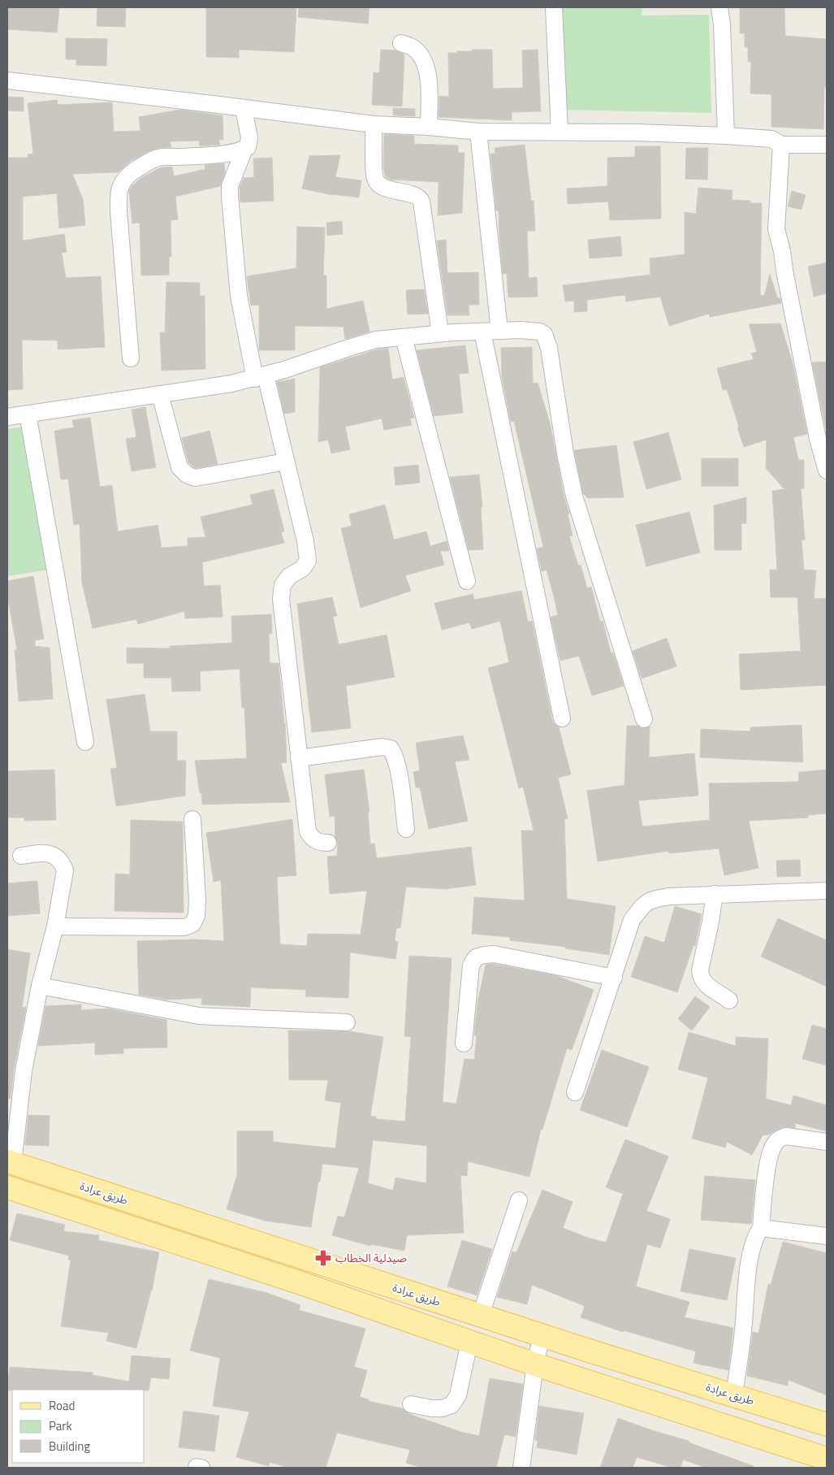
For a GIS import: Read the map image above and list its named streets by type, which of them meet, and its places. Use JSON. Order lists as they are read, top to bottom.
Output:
{
  "streets": {
    "main road": ["طريق عرادة"]
  },
  "places": {
    "pharmacy": ["صيدلية الخطاب"]
  },
  "legend": ["Road", "Park", "Building"]
}
